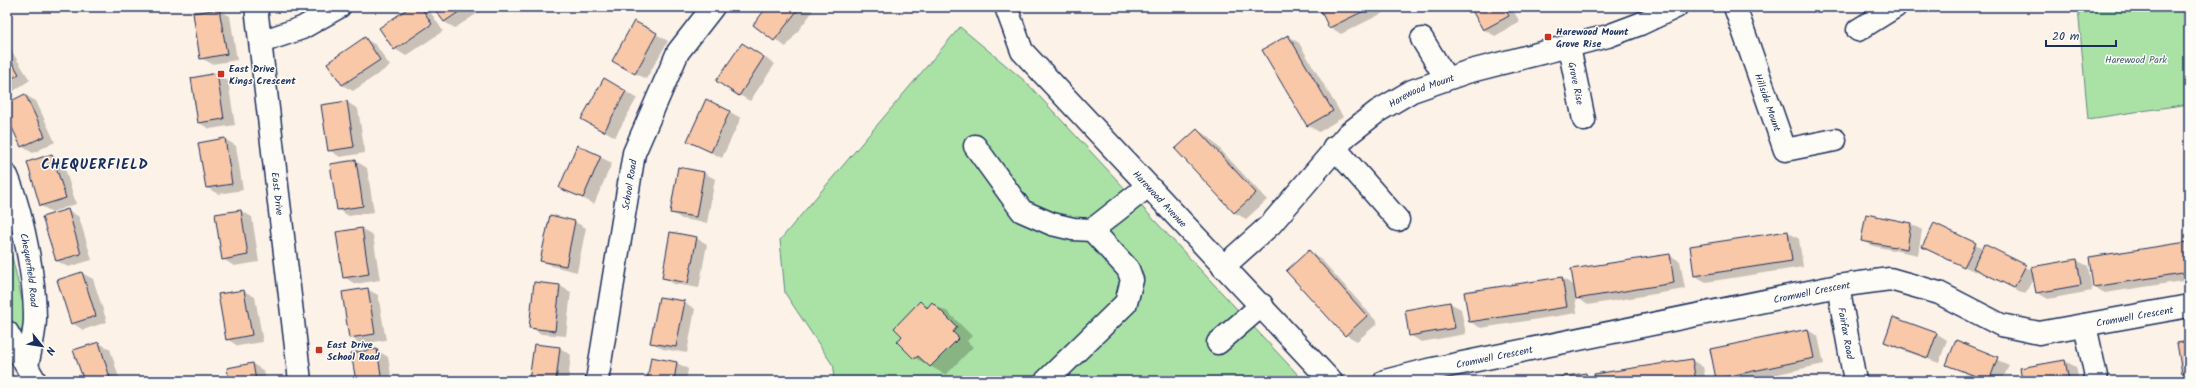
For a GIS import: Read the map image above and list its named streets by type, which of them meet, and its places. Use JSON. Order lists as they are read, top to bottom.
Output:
{
  "streets": {
    "street": [
      "Grove Rise",
      "Harewood Mount",
      "Hillside Mount",
      "School Road",
      "East Drive",
      "Harewood Avenue",
      "Chequerfield Road",
      "Cromwell Crescent",
      "Fairfax Road"
    ]
  },
  "crossings": [
    ["Grove Rise", "Harewood Mount"],
    ["Harewood Mount", "Harewood Avenue"],
    ["Cromwell Crescent", "Fairfax Road"]
  ],
  "districts": ["CHEQUERFIELD"],
  "parks": ["Harewood Park"],
  "places": {
    "transit": ["Harewood Mount Grove Rise", "East Drive Kings Crescent", "East Drive School Road"]
  },
  "scale_bar": "20 m",
  "north": "bottom right"
}
